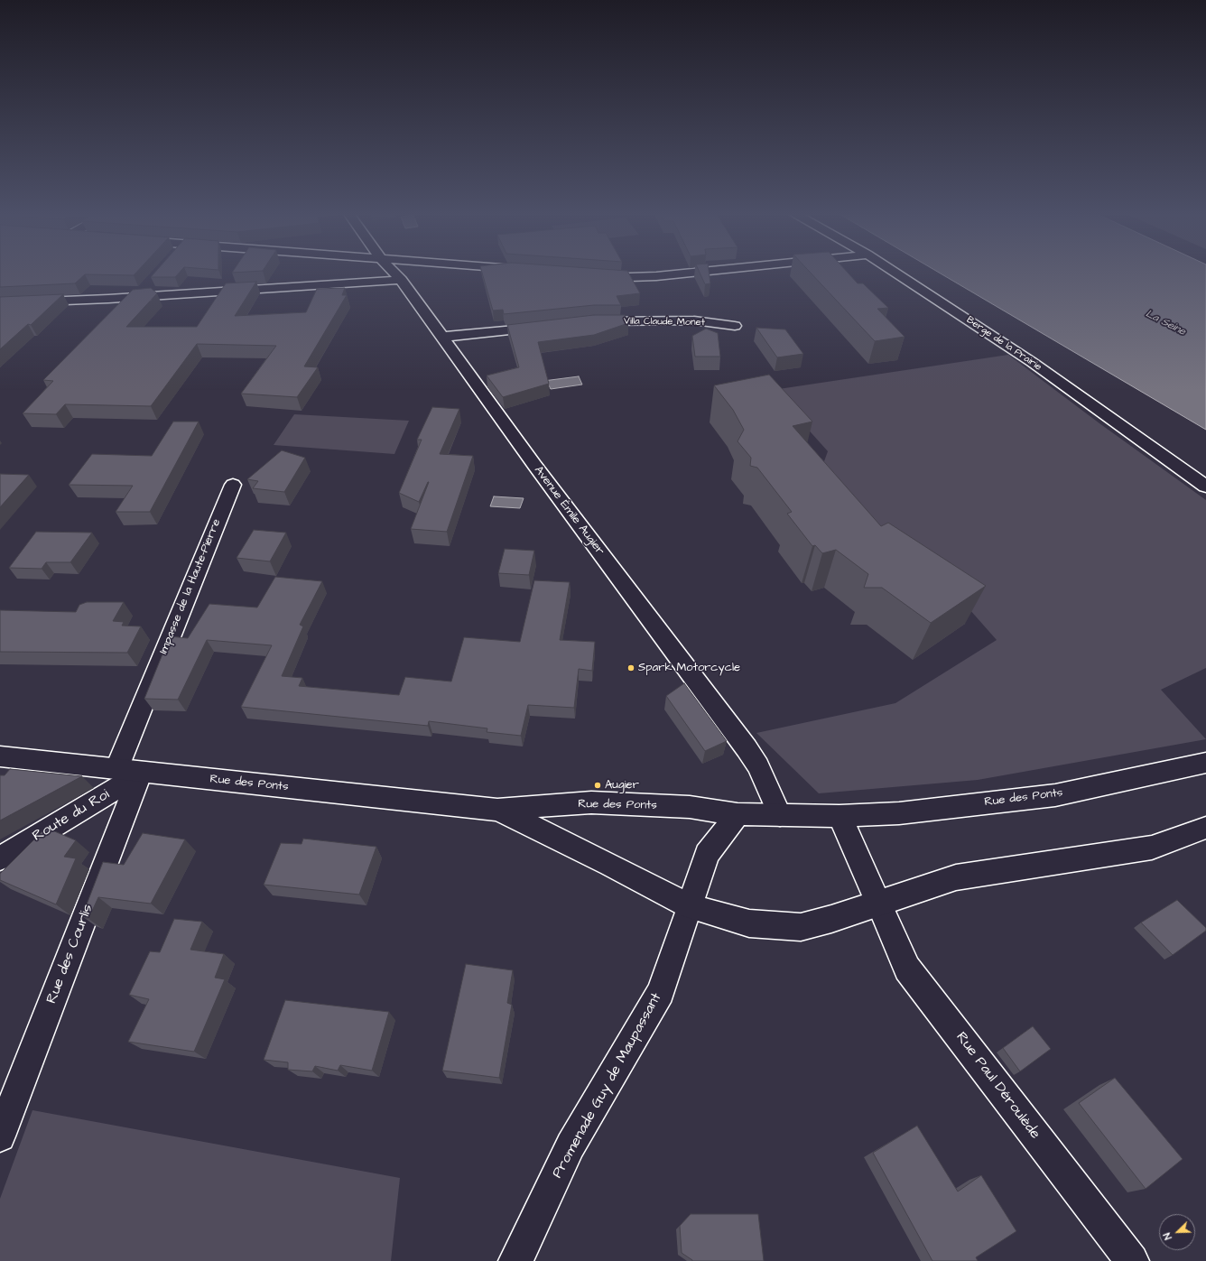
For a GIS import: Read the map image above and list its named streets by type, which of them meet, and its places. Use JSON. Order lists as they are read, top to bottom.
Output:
{
  "streets": {
    "street": [
      "Villa Claude Monet",
      "Berge de la Prairie",
      "Avenue Émile Augier",
      "Impasse de la Haute-Pierre",
      "Rue des Ponts",
      "Route du Roi",
      "Rue des Courlis",
      "Promenade Guy de Maupassant",
      "Rue Paul Déroulède"
    ]
  },
  "crossings": [
    ["Avenue Émile Augier", "Rue des Ponts"],
    ["Impasse de la Haute-Pierre", "Rue des Ponts"],
    ["Impasse de la Haute-Pierre", "Route du Roi"],
    ["Impasse de la Haute-Pierre", "Rue des Courlis"],
    ["Rue des Ponts", "Route du Roi"],
    ["Rue des Ponts", "Rue des Courlis"],
    ["Rue des Ponts", "Promenade Guy de Maupassant"],
    ["Rue des Ponts", "Rue Paul Déroulède"],
    ["Route du Roi", "Rue des Courlis"]
  ],
  "water": ["La Seine"],
  "places": ["Spark Motorcycle", "Augier"],
  "north": "bottom left"
}
